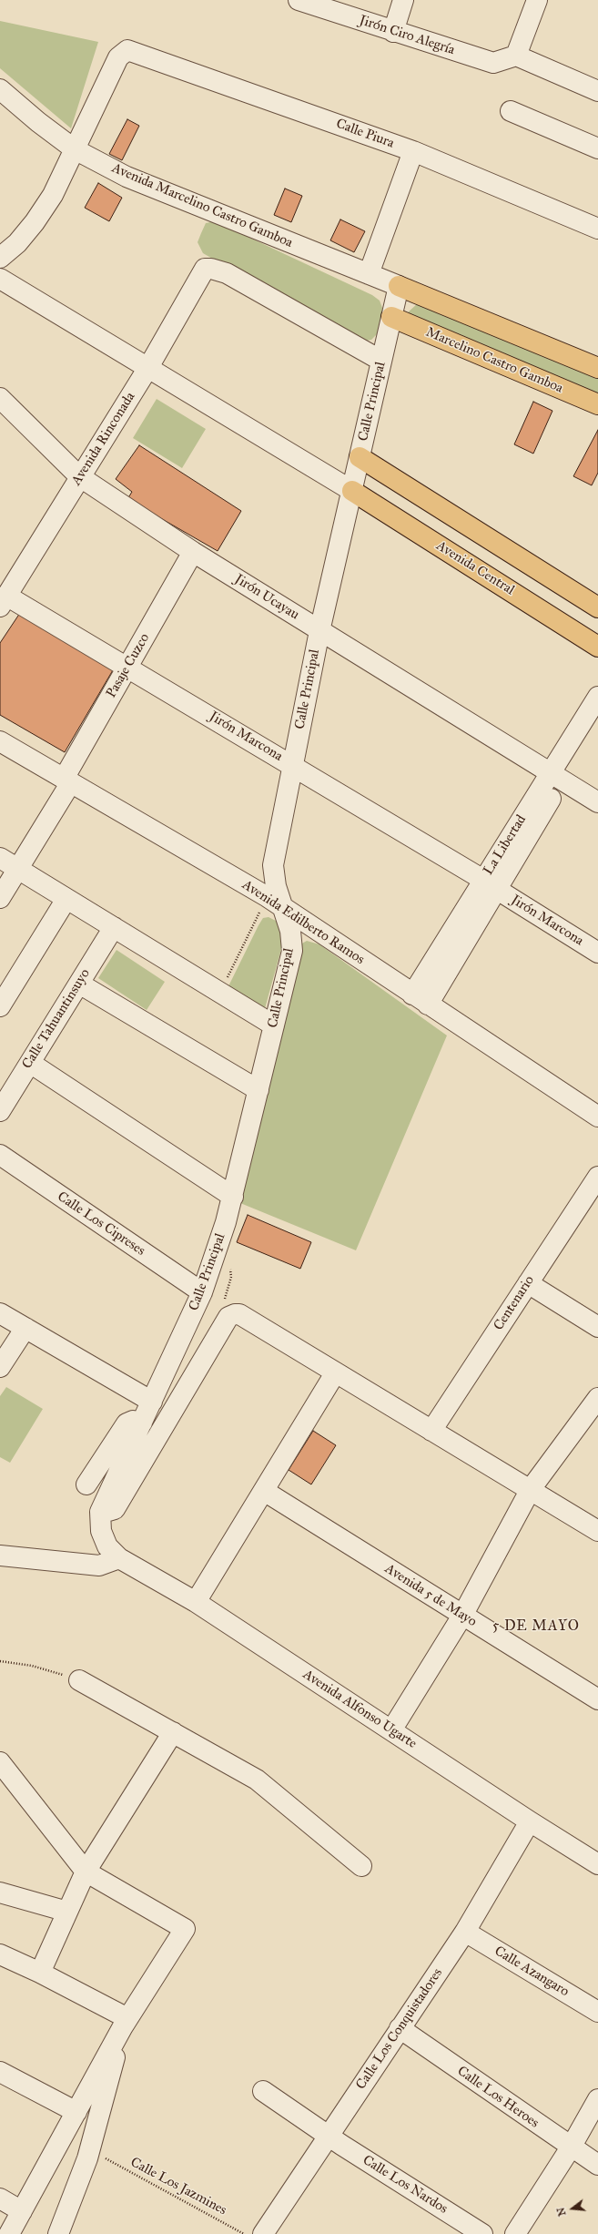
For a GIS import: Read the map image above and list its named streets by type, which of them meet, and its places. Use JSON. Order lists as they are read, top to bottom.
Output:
{
  "streets": {
    "main road": ["Marcelino Castro Gamboa", "Avenida Central"],
    "street": [
      "Jirón Ciro Alegría",
      "Calle Piura",
      "Avenida Marcelino Castro Gamboa",
      "Calle Principal",
      "Avenida Rinconada",
      "Jirón Ucayau",
      "Pasaje Cuzco",
      "Jirón Marcona",
      "La Libertad",
      "Avenida Edilberto Ramos",
      "Calle Tahuantinsuyo",
      "Calle Los Cipreses",
      "Centenario",
      "Avenida 5 de Mayo",
      "Avenida Alfonso Ugarte",
      "Calle Azangaro",
      "Calle Los Conquistadores",
      "Calle Los Heroes",
      "Calle Los Nardos"
    ],
    "path": ["Calle Los Jazmines"]
  },
  "crossings": [
    ["Calle Piura", "Avenida Marcelino Castro Gamboa"],
    ["Avenida Marcelino Castro Gamboa", "Calle Principal"],
    ["Marcelino Castro Gamboa", "Calle Principal"],
    ["Calle Principal", "Avenida Rinconada"],
    ["Calle Principal", "Avenida Central"],
    ["Calle Principal", "Jirón Ucayau"],
    ["Calle Principal", "Jirón Marcona"],
    ["Calle Principal", "Avenida Edilberto Ramos"],
    ["Calle Principal", "Calle Los Cipreses"],
    ["Calle Principal", "Avenida Alfonso Ugarte"],
    ["Avenida Rinconada", "Jirón Ucayau"],
    ["Avenida Rinconada", "Jirón Marcona"],
    ["Jirón Ucayau", "Pasaje Cuzco"],
    ["Jirón Ucayau", "La Libertad"],
    ["Pasaje Cuzco", "Jirón Marcona"],
    ["Pasaje Cuzco", "Avenida Edilberto Ramos"],
    ["Jirón Marcona", "La Libertad"],
    ["La Libertad", "Avenida Edilberto Ramos"],
    ["Avenida Alfonso Ugarte", "Calle Los Conquistadores"],
    ["Calle Azangaro", "Calle Los Conquistadores"],
    ["Calle Los Conquistadores", "Calle Los Heroes"],
    ["Calle Los Conquistadores", "Calle Los Nardos"]
  ],
  "districts": ["5 DE MAYO"],
  "north": "left"
}
